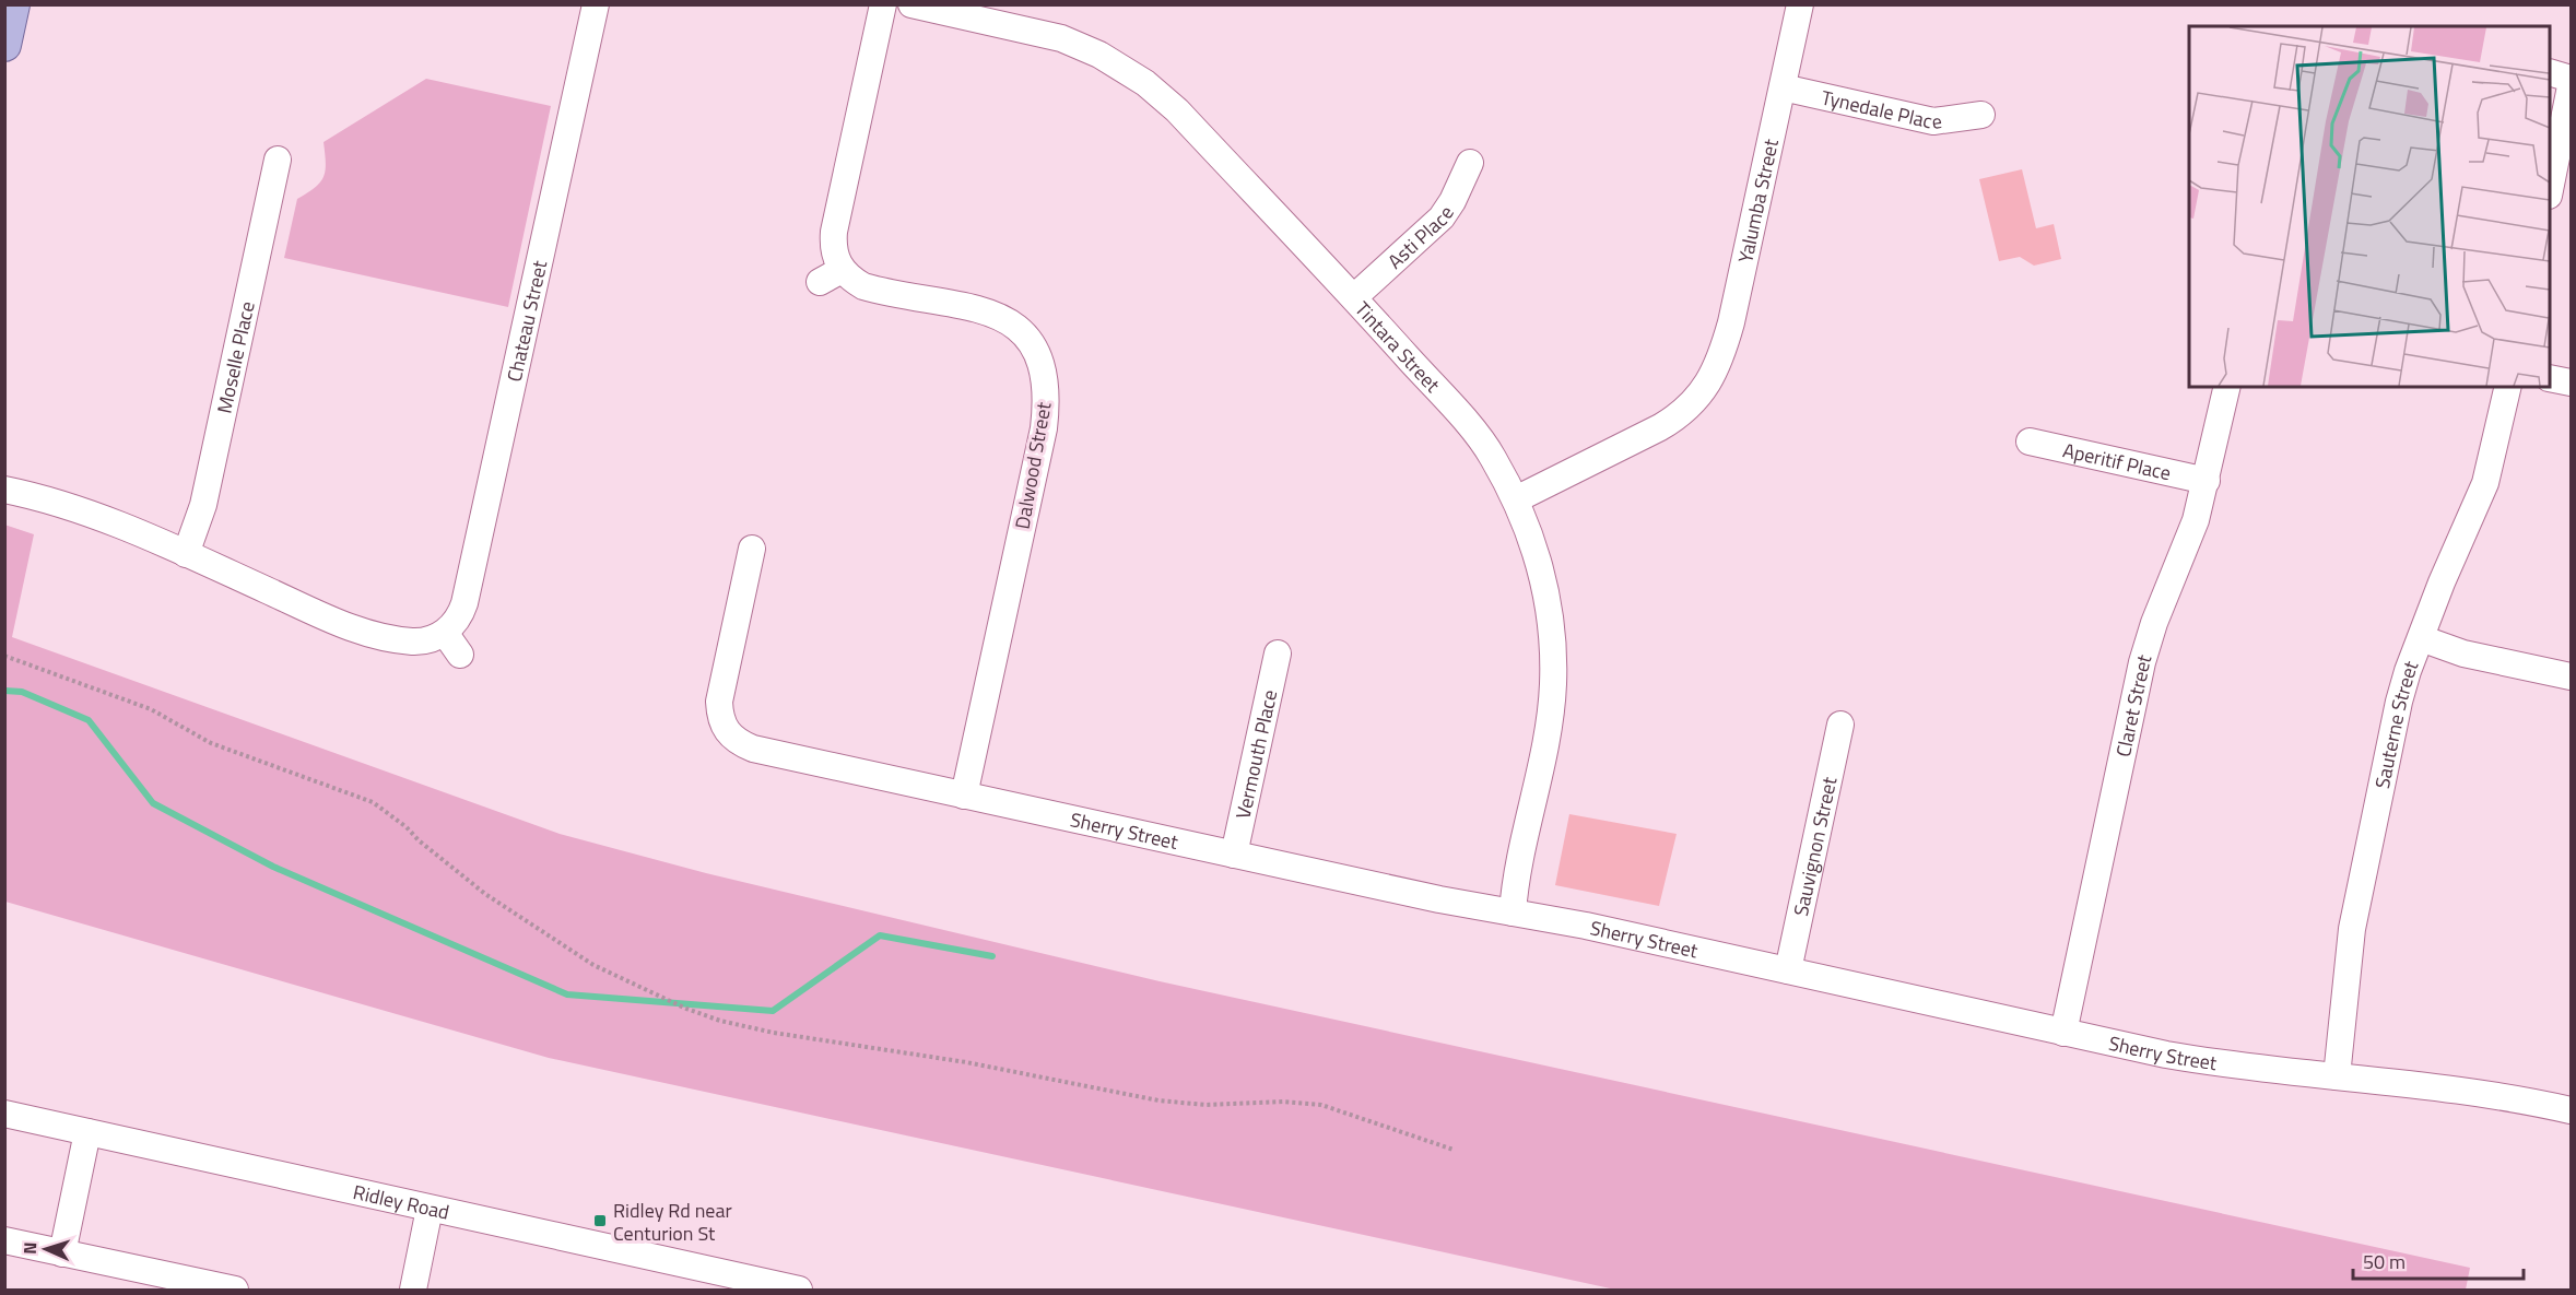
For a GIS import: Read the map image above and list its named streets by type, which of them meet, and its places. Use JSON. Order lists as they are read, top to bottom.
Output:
{
  "streets": {
    "street": [
      "Tynedale Place",
      "Yalumba Street",
      "Asti Place",
      "Chateau Street",
      "Tintara Street",
      "Moselle Place",
      "Aperitif Place",
      "Dalwood Street",
      "Claret Street",
      "Sauterne Street",
      "Vermouth Place",
      "Sherry Street",
      "Sauvignon Street",
      "Ridley Road"
    ]
  },
  "crossings": [
    ["Tynedale Place", "Yalumba Street"],
    ["Yalumba Street", "Tintara Street"],
    ["Asti Place", "Tintara Street"],
    ["Tintara Street", "Sherry Street"],
    ["Aperitif Place", "Claret Street"],
    ["Dalwood Street", "Sherry Street"],
    ["Claret Street", "Sherry Street"],
    ["Sauterne Street", "Sherry Street"],
    ["Vermouth Place", "Sherry Street"],
    ["Sherry Street", "Sauvignon Street"]
  ],
  "places": {
    "transit": ["Ridley Rd near Centurion St"]
  },
  "scale_bar": "50 m",
  "north": "left"
}
